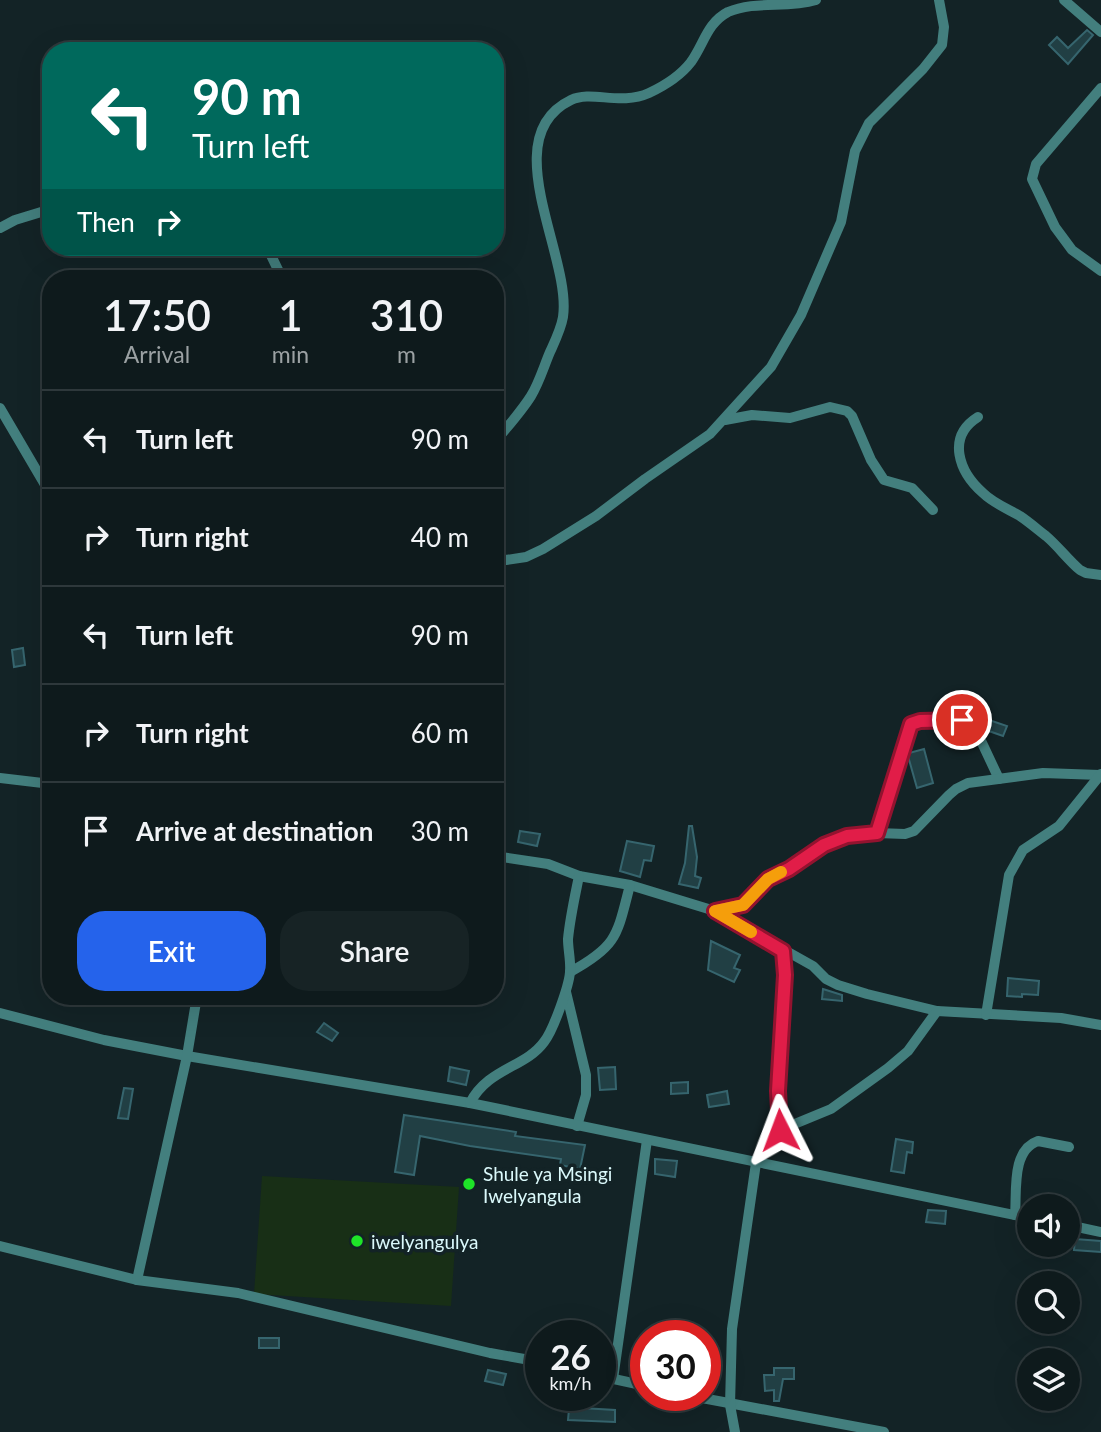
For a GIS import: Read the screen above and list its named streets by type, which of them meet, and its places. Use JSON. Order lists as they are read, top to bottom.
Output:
{
  "places": ["Shule ya Msingi Iwelyangula", "iwelyangulya"],
  "page": {
    "turn": ["90 m", "Turn left"],
    "then": "Then",
    "eta": [
      "17:50",
      "Arrival",
      "1",
      "min",
      "310",
      "m"
    ],
    "list": [
      {
        "name": "Turn left",
        "value": "90 m"
      },
      {
        "name": "Turn right",
        "value": "40 m"
      },
      {
        "name": "Turn left",
        "value": "90 m"
      },
      {
        "name": "Turn right",
        "value": "60 m"
      },
      {
        "name": "Arrive at destination",
        "value": "30 m"
      }
    ],
    "buttons": ["Exit", "Share"],
    "speed": "26 km/h",
    "limit": "30"
  }
}
